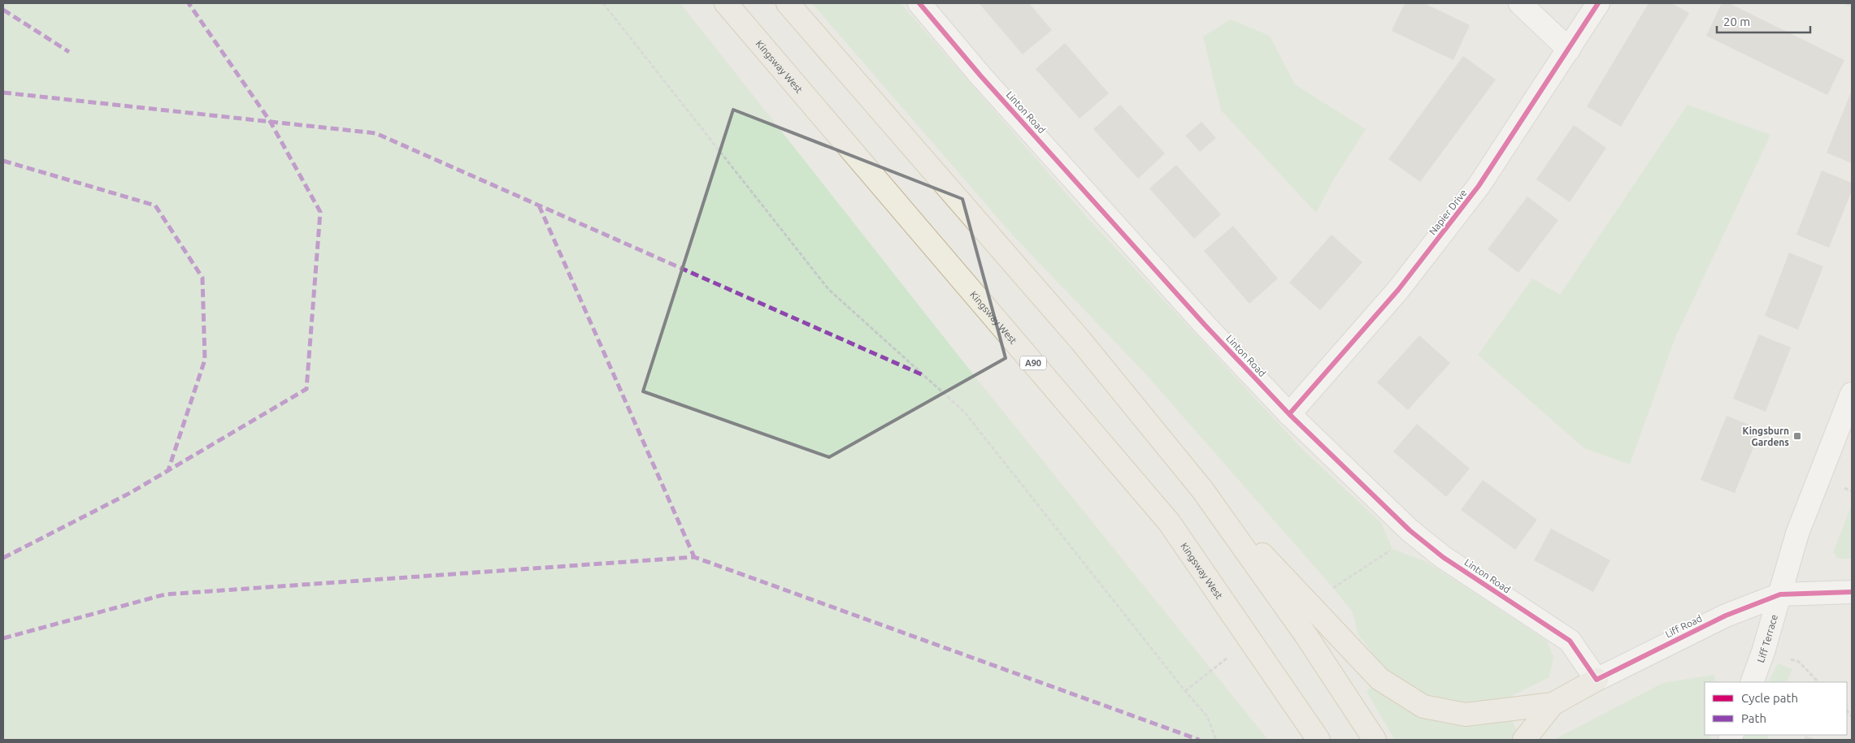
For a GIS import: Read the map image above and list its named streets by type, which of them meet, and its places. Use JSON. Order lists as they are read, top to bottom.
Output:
{
  "streets": {
    "highway": ["Kingsway West", "A90"],
    "street": [
      "Linton Road",
      "Napier Drive",
      "Liff Road",
      "Liff Terrace"
    ]
  },
  "crossings": [
    ["Linton Road", "Napier Drive"],
    ["Linton Road", "Liff Road"],
    ["Liff Road", "Liff Terrace"]
  ],
  "places": {
    "transit": ["Kingsburn Gardens"]
  },
  "legend": ["Cycle path", "Path"],
  "scale_bar": "20 m"
}
